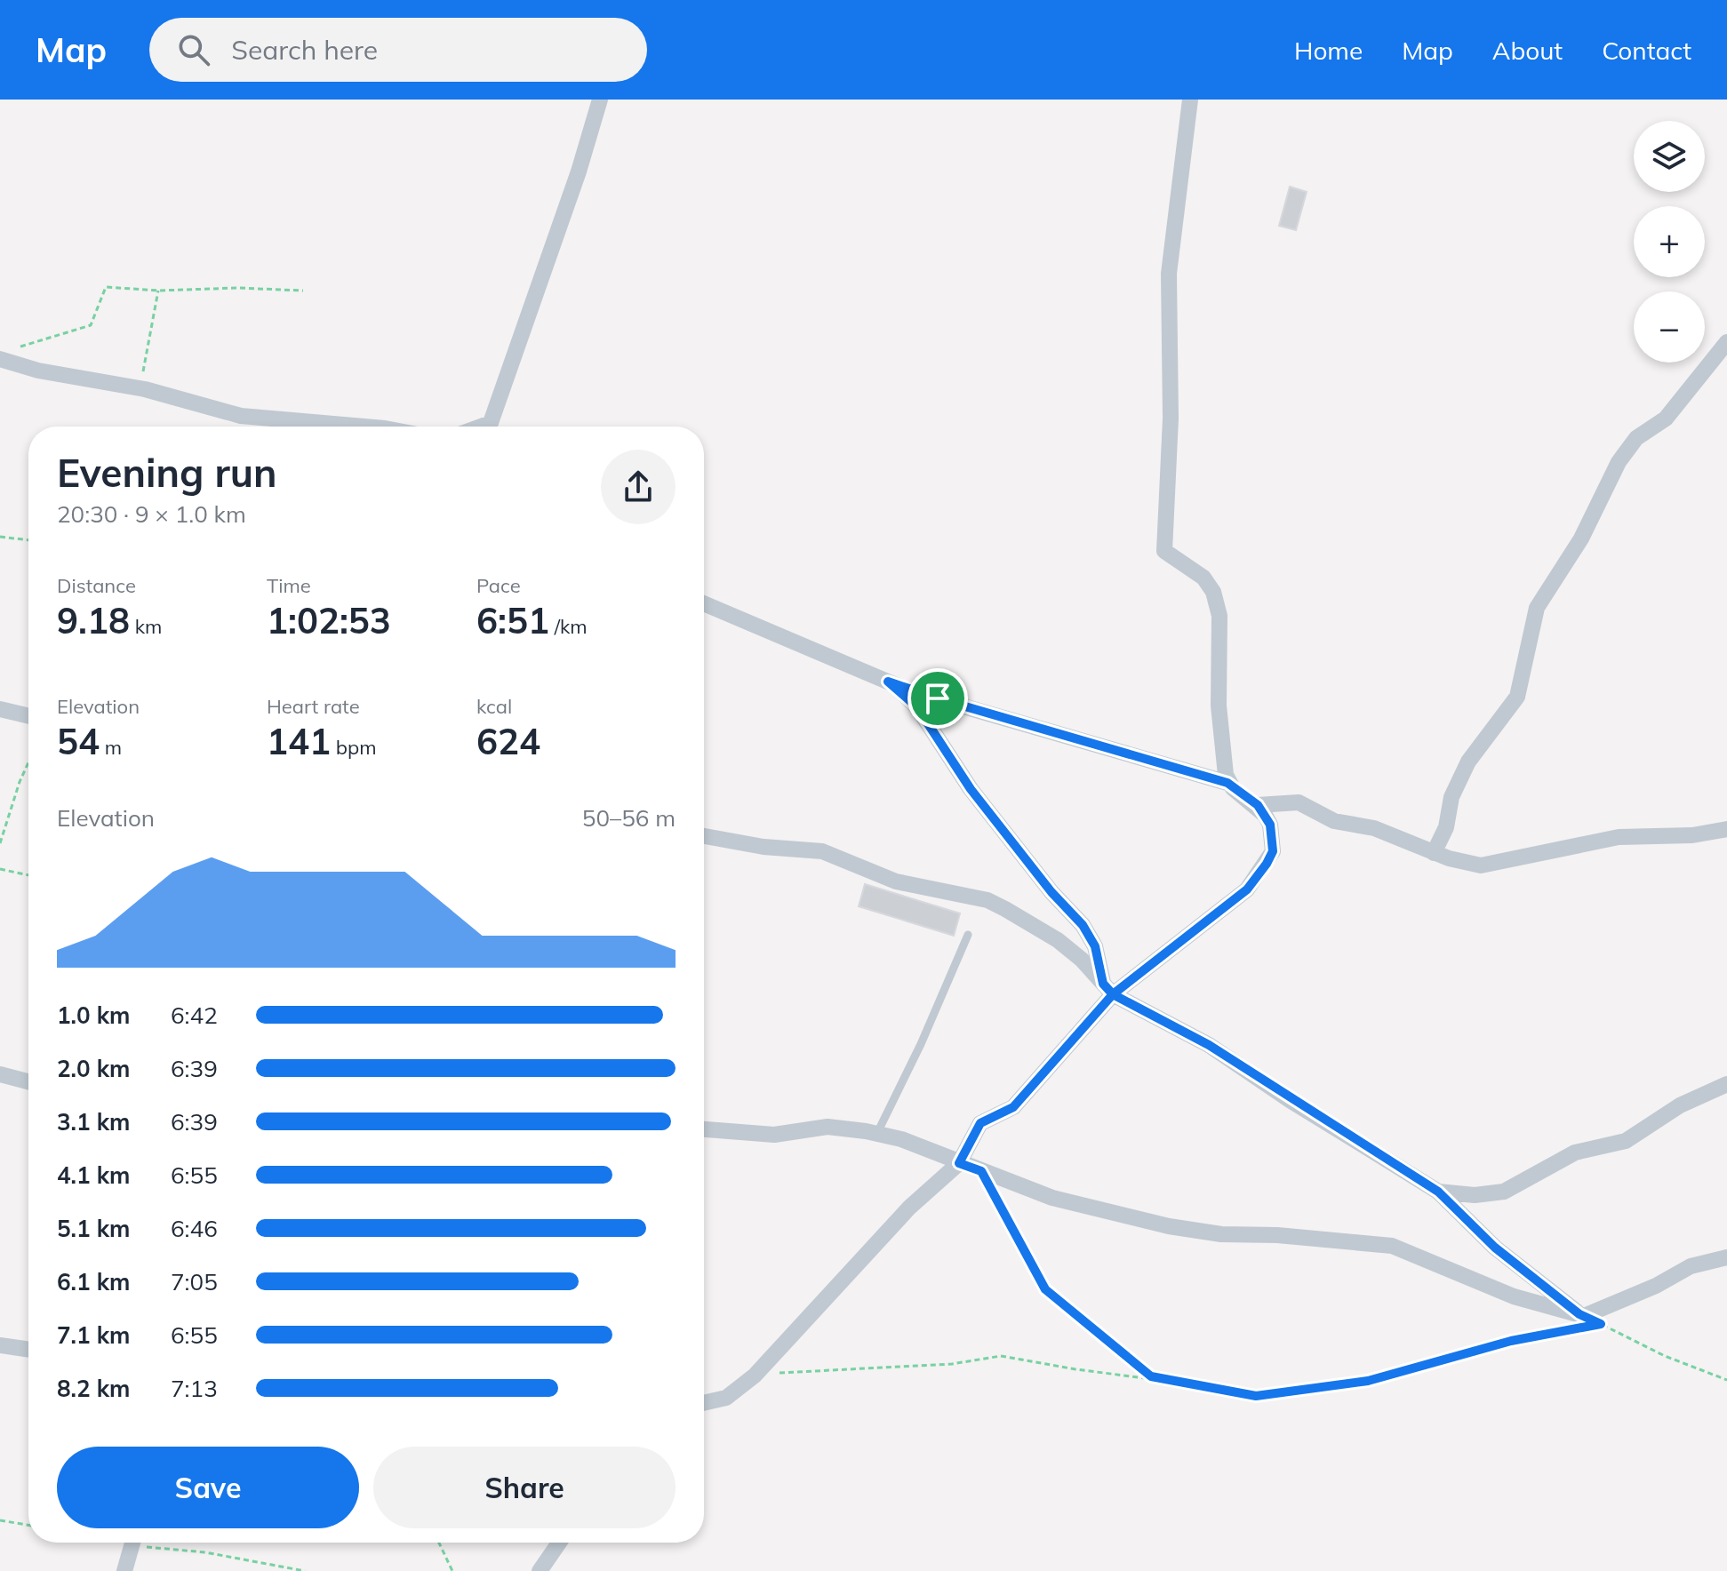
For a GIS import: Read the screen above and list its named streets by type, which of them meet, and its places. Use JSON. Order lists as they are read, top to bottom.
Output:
{
  "page": {
    "header": "Map",
    "search": "Search here",
    "nav": [
      "Home",
      "Map",
      "About",
      "Contact"
    ],
    "map_buttons": ["+", "−"],
    "heading": ["Evening run", "20:30 · 9 × 1.0 km"],
    "stats": [
      ["Distance", "9.18 km"],
      ["Time", "1:02:53"],
      ["Pace", "6:51 /km"],
      ["Elevation", "54 m"],
      ["Heart rate", "141 bpm"],
      ["kcal", "624"]
    ],
    "chart": ["Elevation", "50–56 m"],
    "list": [
      {
        "name": "1.0 km",
        "note": "6:42"
      },
      {
        "name": "2.0 km",
        "note": "6:39"
      },
      {
        "name": "3.1 km",
        "note": "6:39"
      },
      {
        "name": "4.1 km",
        "note": "6:55"
      },
      {
        "name": "5.1 km",
        "note": "6:46"
      },
      {
        "name": "6.1 km",
        "note": "7:05"
      },
      {
        "name": "7.1 km",
        "note": "6:55"
      },
      {
        "name": "8.2 km",
        "note": "7:13"
      }
    ],
    "buttons": ["Save", "Share"]
  }
}
